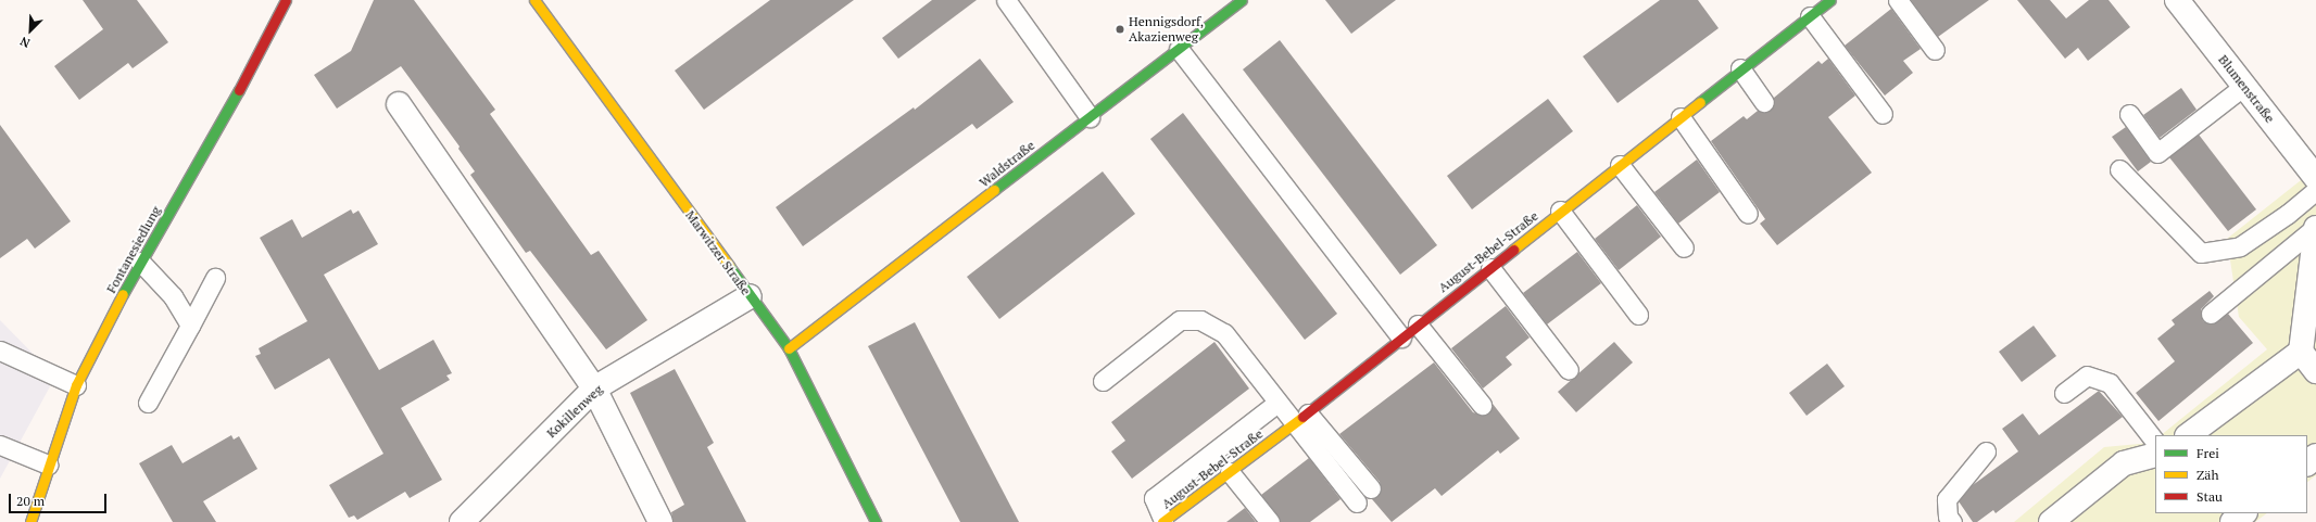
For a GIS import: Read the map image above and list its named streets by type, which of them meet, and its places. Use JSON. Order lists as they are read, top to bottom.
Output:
{
  "streets": {
    "street": [
      "Blumenstraße",
      "Waldstraße",
      "Fontanesiedlung",
      "August-Bebel-Straße",
      "Marwitzer Straße",
      "Kokillenweg"
    ]
  },
  "crossings": [
    ["Waldstraße", "Marwitzer Straße"],
    ["Marwitzer Straße", "Kokillenweg"]
  ],
  "places": ["Hennigsdorf, Akazienweg"],
  "legend": ["Frei", "Zäh", "Stau"],
  "scale_bar": "20 m",
  "north": "bottom left"
}
